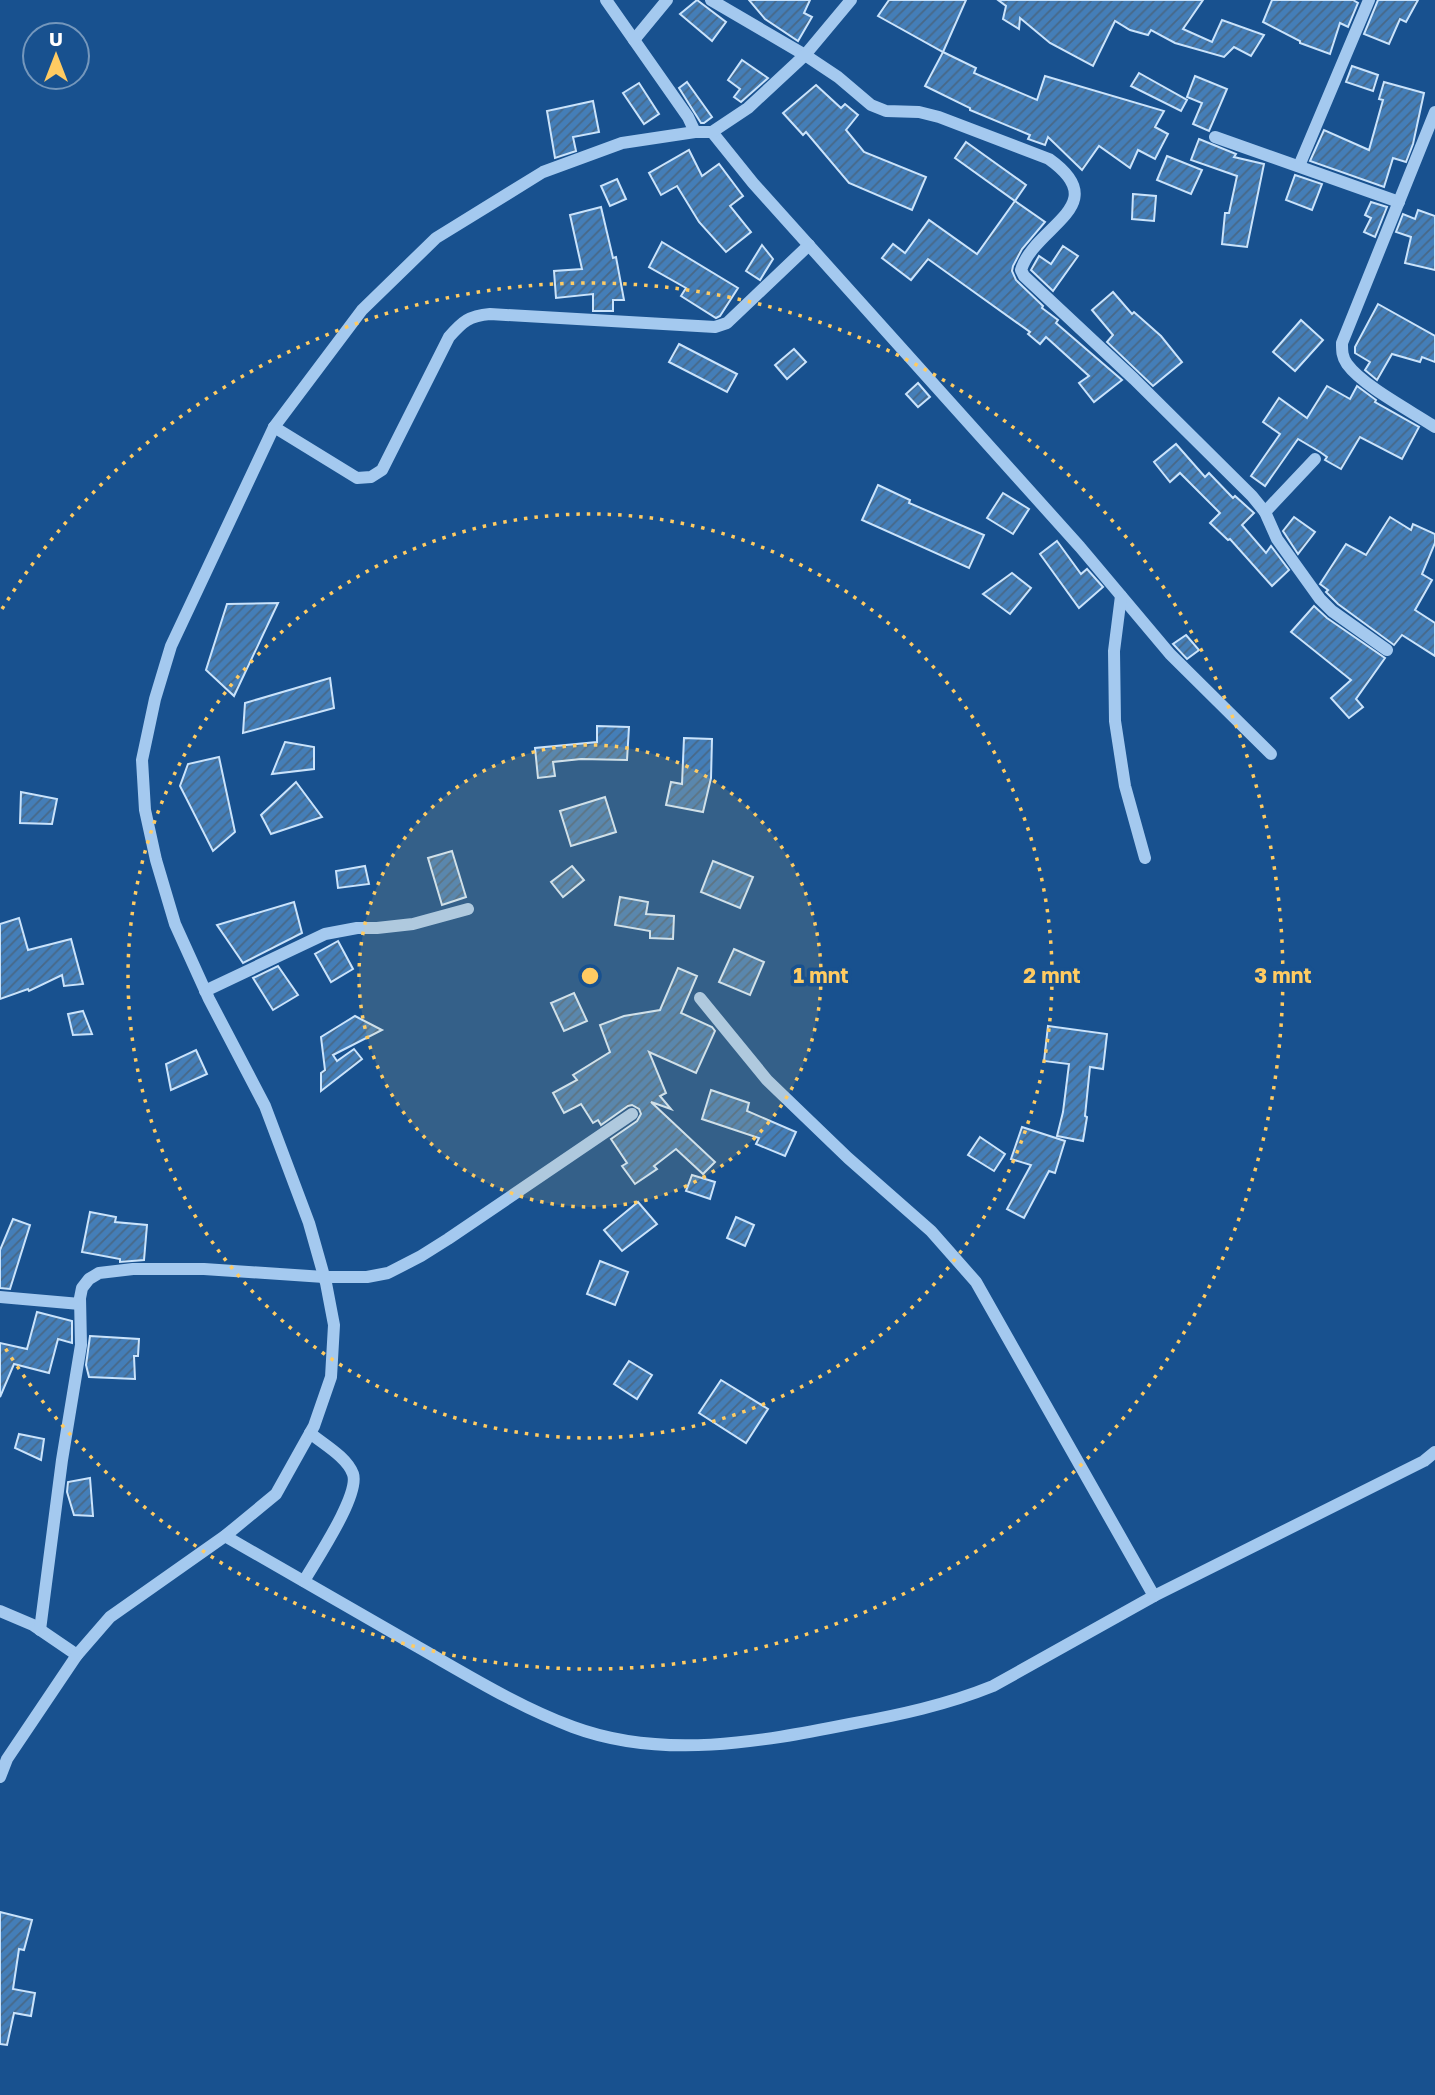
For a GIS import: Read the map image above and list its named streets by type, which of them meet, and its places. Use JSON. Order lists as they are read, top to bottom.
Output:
{
  "north": "top",
  "rings": ["1 mnt", "2 mnt", "3 mnt"]
}
